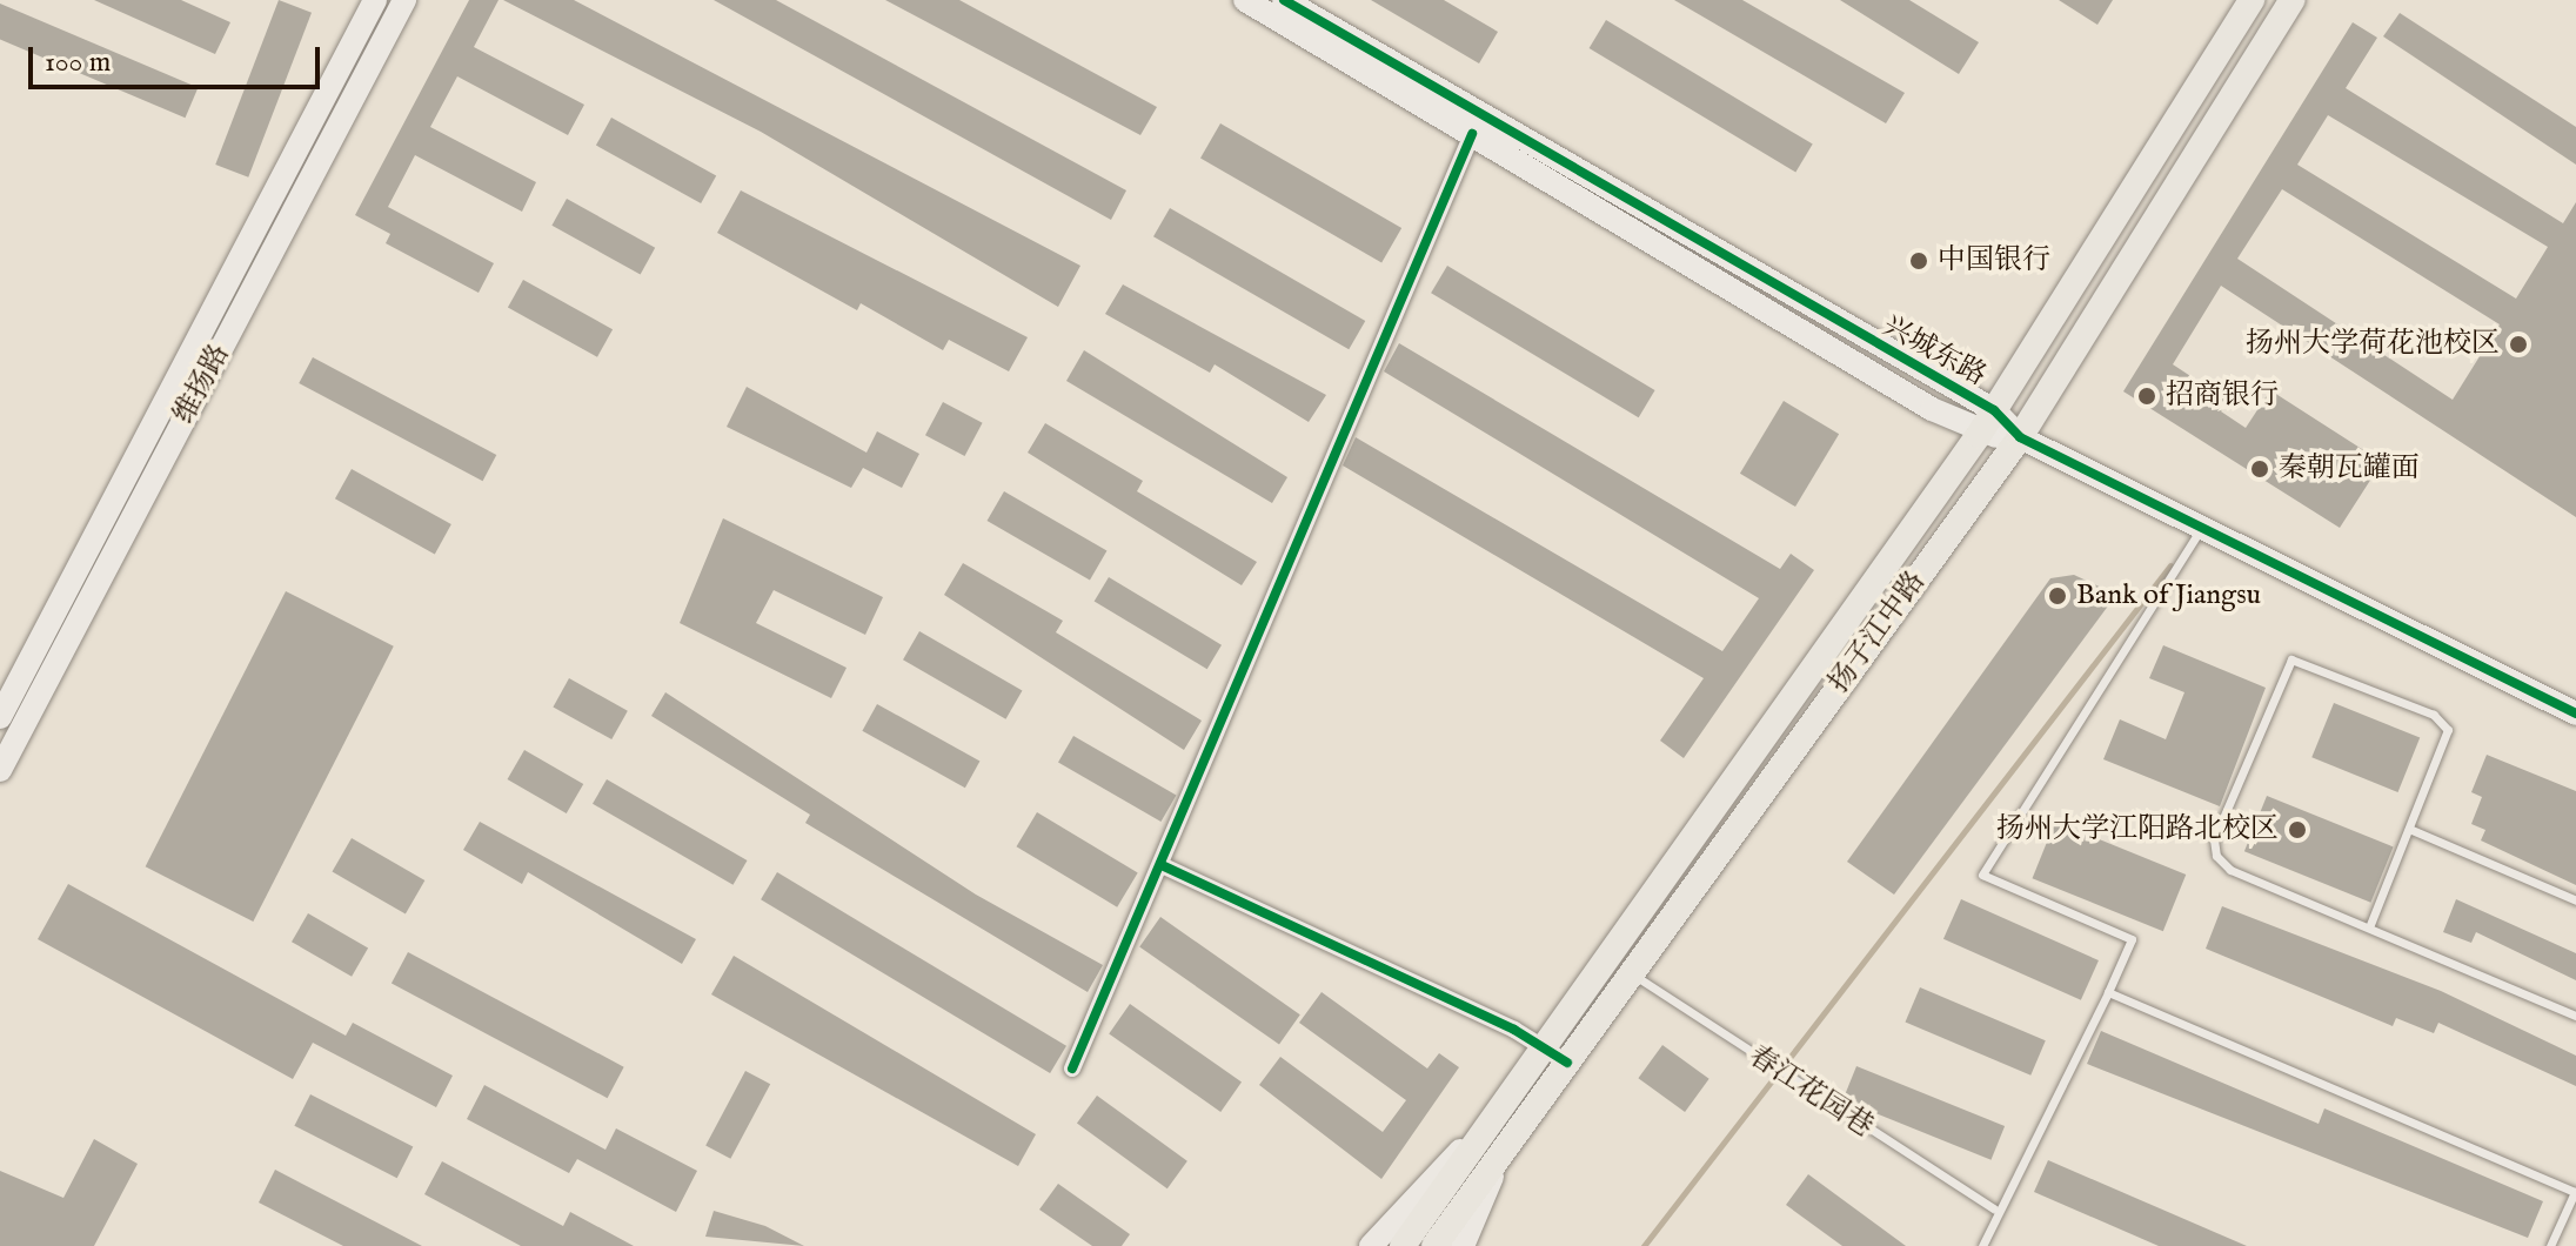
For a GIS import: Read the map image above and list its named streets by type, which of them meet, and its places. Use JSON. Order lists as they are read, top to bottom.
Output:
{
  "streets": {
    "main road": ["扬子江中路"],
    "street": ["兴城东路", "维扬路"],
    "lane": ["春江花园巷"]
  },
  "crossings": [
    ["兴城东路", "扬子江中路"],
    ["扬子江中路", "春江花园巷"]
  ],
  "places": [
    "中国银行",
    "扬州大学荷花池校区",
    "招商银行",
    "秦朝瓦罐面",
    "Bank of Jiangsu",
    "扬州大学江阳路北校区"
  ],
  "scale_bar": "100 m"
}
